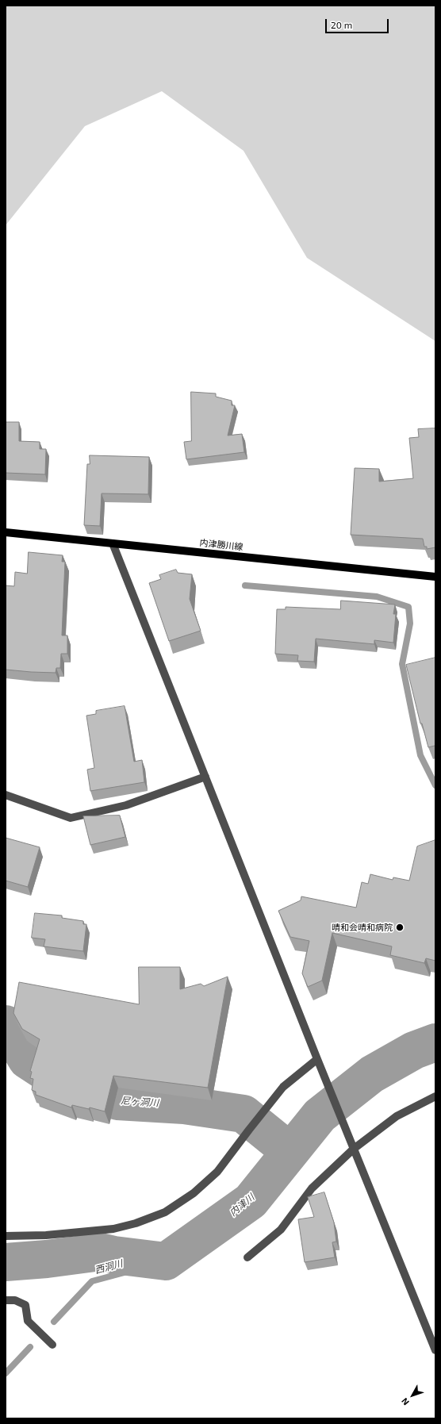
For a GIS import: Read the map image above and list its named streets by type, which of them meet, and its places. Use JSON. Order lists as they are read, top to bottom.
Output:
{
  "streets": {
    "main road": ["内津勝川線"]
  },
  "water": ["尼ヶ洞川", "内津川", "西洞川"],
  "places": ["晴和会晴和病院"],
  "scale_bar": "20 m",
  "north": "bottom left"
}
